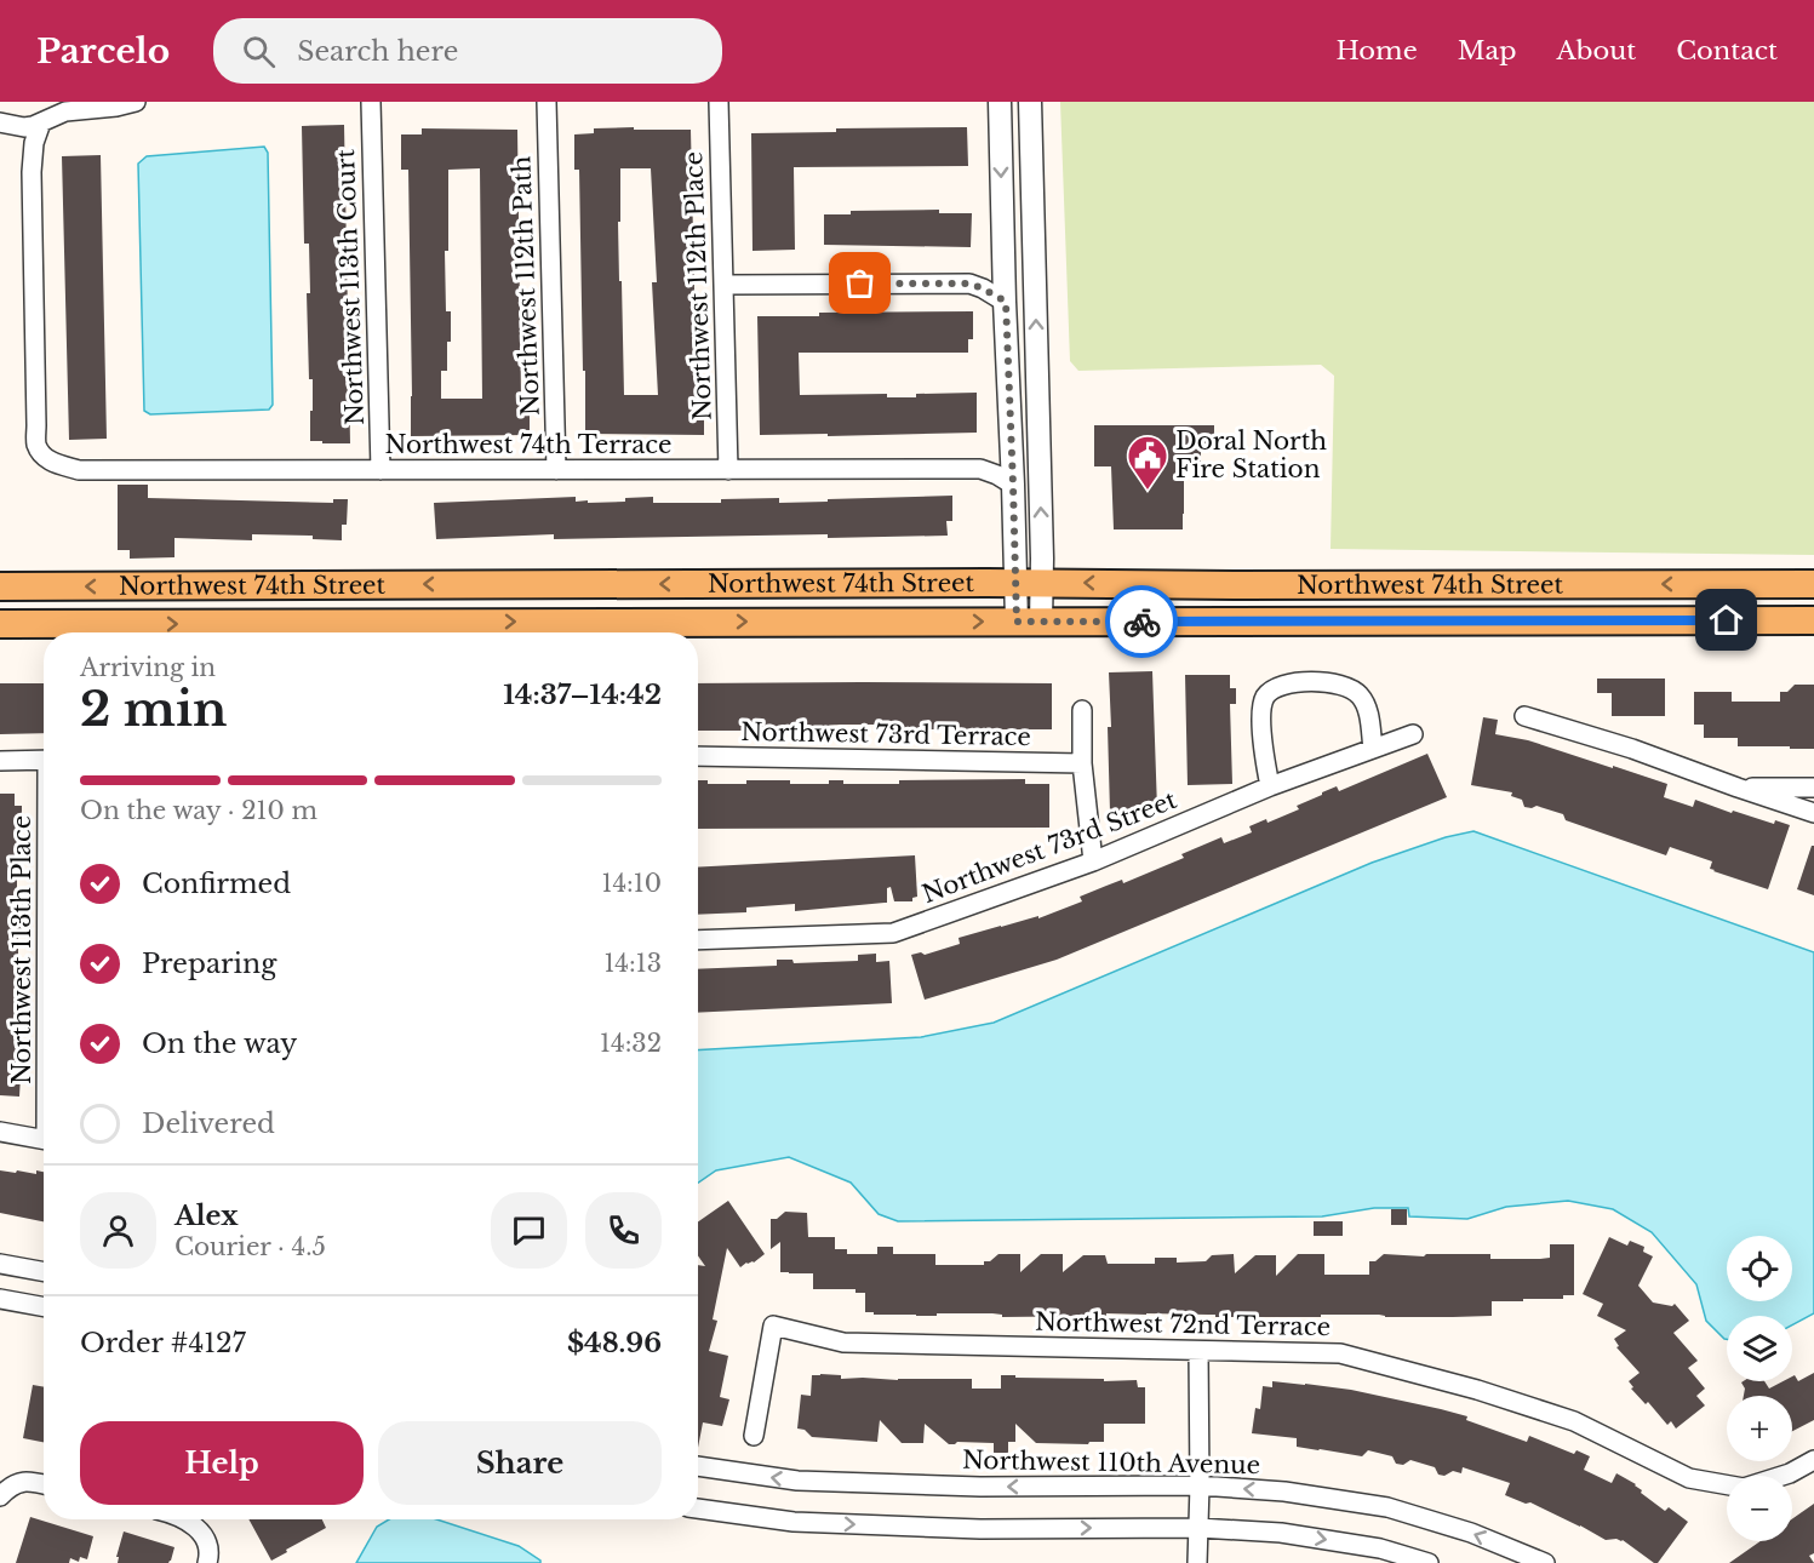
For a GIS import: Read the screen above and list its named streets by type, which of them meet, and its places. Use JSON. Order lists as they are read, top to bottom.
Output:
{
  "streets": {
    "main road": ["Northwest 74th Street"],
    "street": [
      "Northwest 112th Path",
      "Northwest 112th Place",
      "Northwest 113th Court",
      "Northwest 74th Terrace",
      "Northwest 73rd Terrace",
      "Northwest 73rd Street",
      "Northwest 72nd Terrace",
      "Northwest 110th Avenue"
    ]
  },
  "crossings": [
    ["Northwest 112th Path", "Northwest 74th Terrace"],
    ["Northwest 112th Place", "Northwest 74th Terrace"],
    ["Northwest 113th Court", "Northwest 74th Terrace"]
  ],
  "places": {
    "public building": ["Doral North Fire Station"]
  },
  "page": {
    "header": "Parcelo",
    "search": "Search here",
    "nav": [
      "Home",
      "Map",
      "About",
      "Contact"
    ],
    "heading": ["2 min", "Arriving in", "14:37–14:42"],
    "panel": [
      "Alex",
      "Courier · 4.5",
      "Order #4127",
      "$48.96"
    ],
    "bar": "On the way · 210 m",
    "list": [
      ["Confirmed", "14:10"],
      ["Preparing", "14:13"],
      ["On the way", "14:32"],
      "Delivered"
    ],
    "map_buttons": ["+", "−"],
    "buttons": ["Help", "Share"]
  }
}
